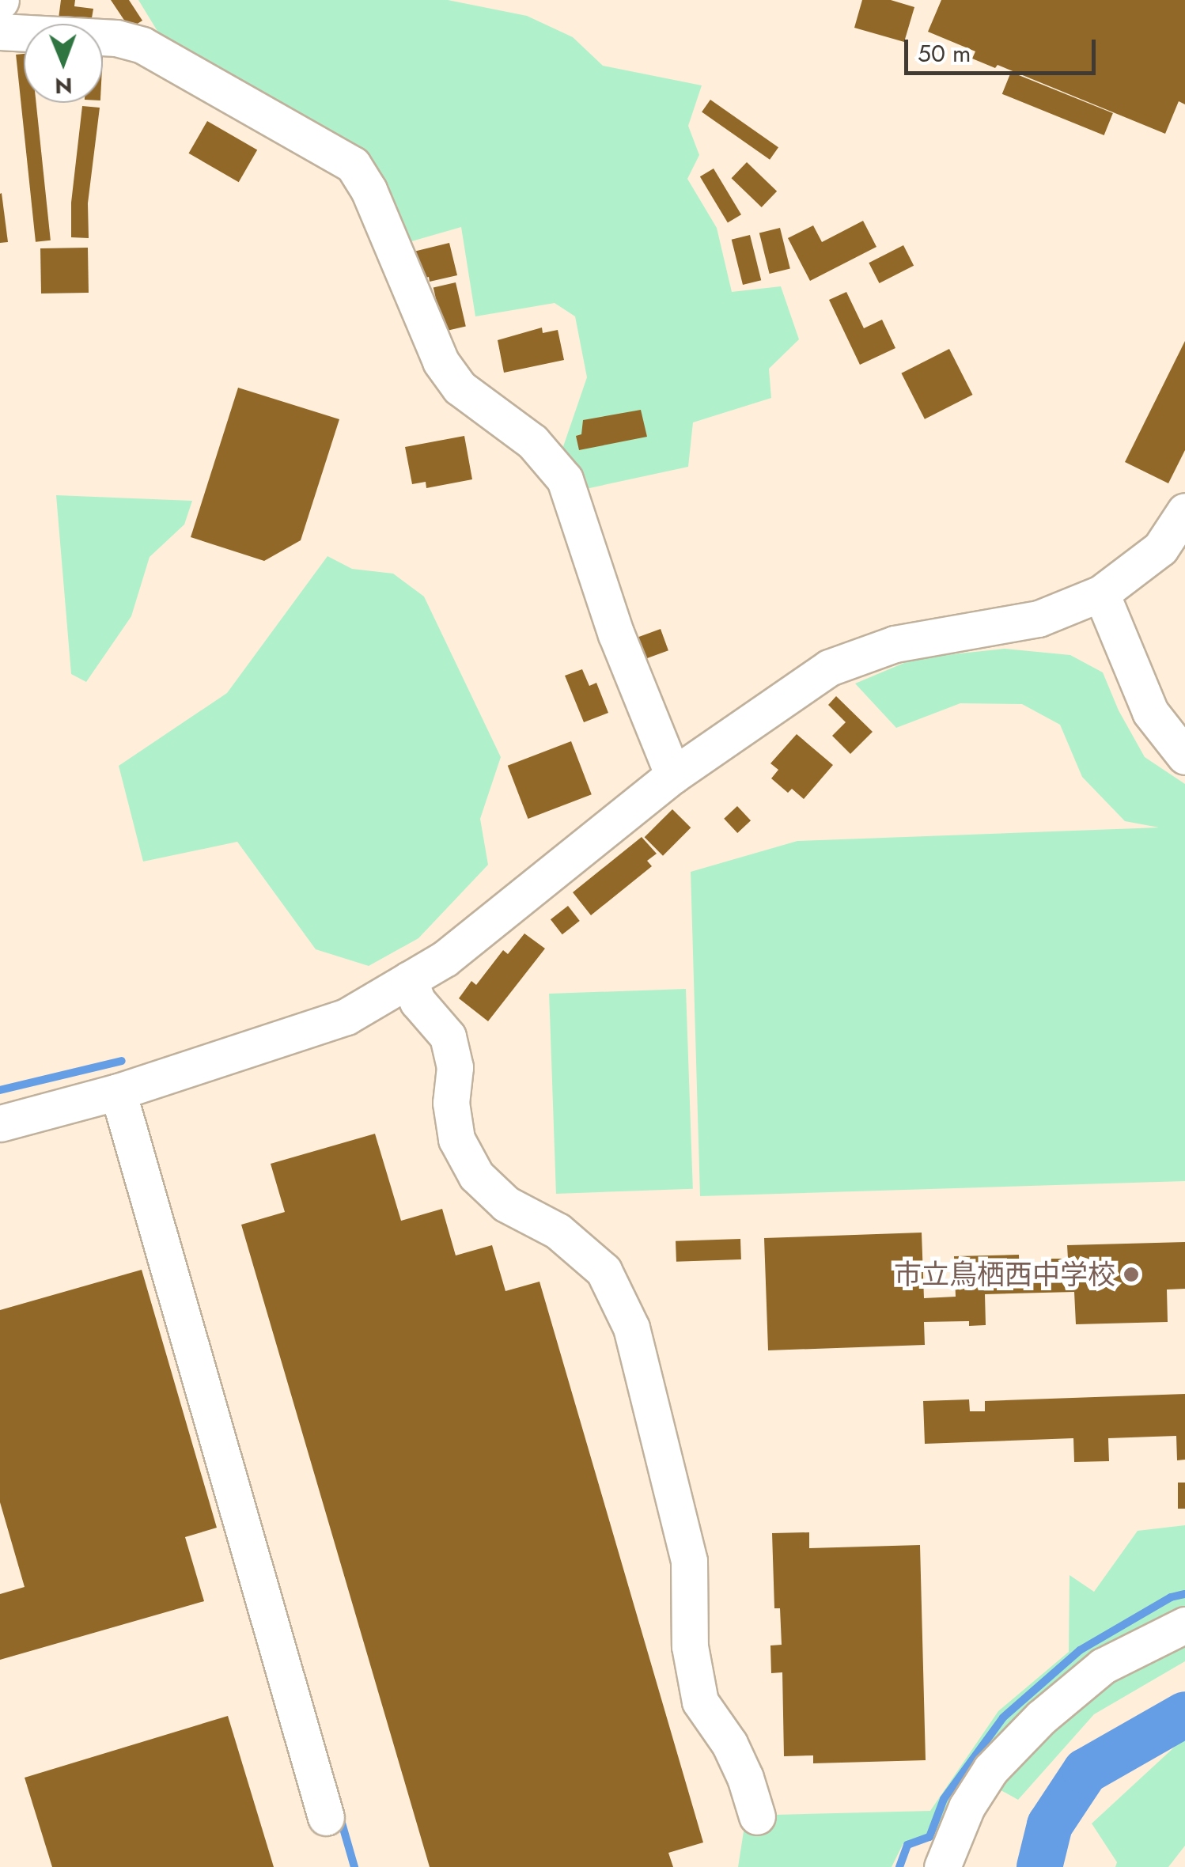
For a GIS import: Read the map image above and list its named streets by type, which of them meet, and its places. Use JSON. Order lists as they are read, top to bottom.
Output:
{
  "places": ["市立鳥栖西中学校"],
  "scale_bar": "50 m",
  "north": "bottom"
}
